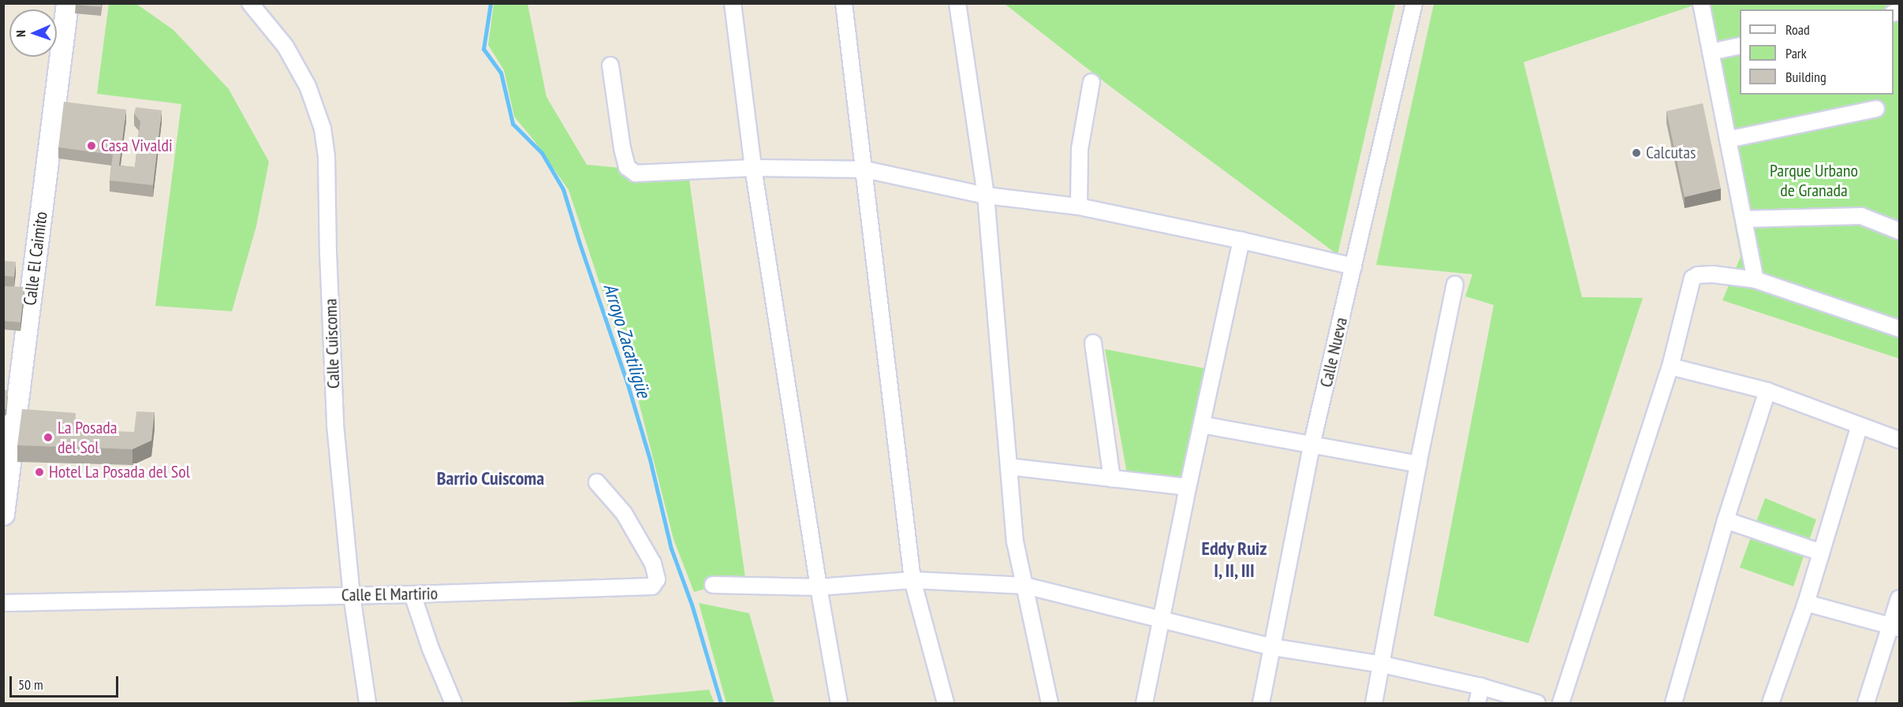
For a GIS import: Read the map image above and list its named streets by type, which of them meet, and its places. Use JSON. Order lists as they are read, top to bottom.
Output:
{
  "streets": {
    "street": [
      "Calle El Caimito",
      "Calle Cuiscoma",
      "Calle Nueva",
      "Calle El Martirio"
    ]
  },
  "crossings": [
    ["Calle Cuiscoma", "Calle El Martirio"]
  ],
  "districts": ["Barrio Cuiscoma", "Eddy Ruiz I, II, III"],
  "water": ["Arroyo Zacatiligüe"],
  "parks": ["Parque Urbano de Granada"],
  "places": [
    "Casa Vivaldi",
    "Calcutas",
    "La Posada del Sol",
    "Hotel La Posada del Sol"
  ],
  "legend": ["Road", "Park", "Building"],
  "scale_bar": "50 m",
  "north": "left"
}
